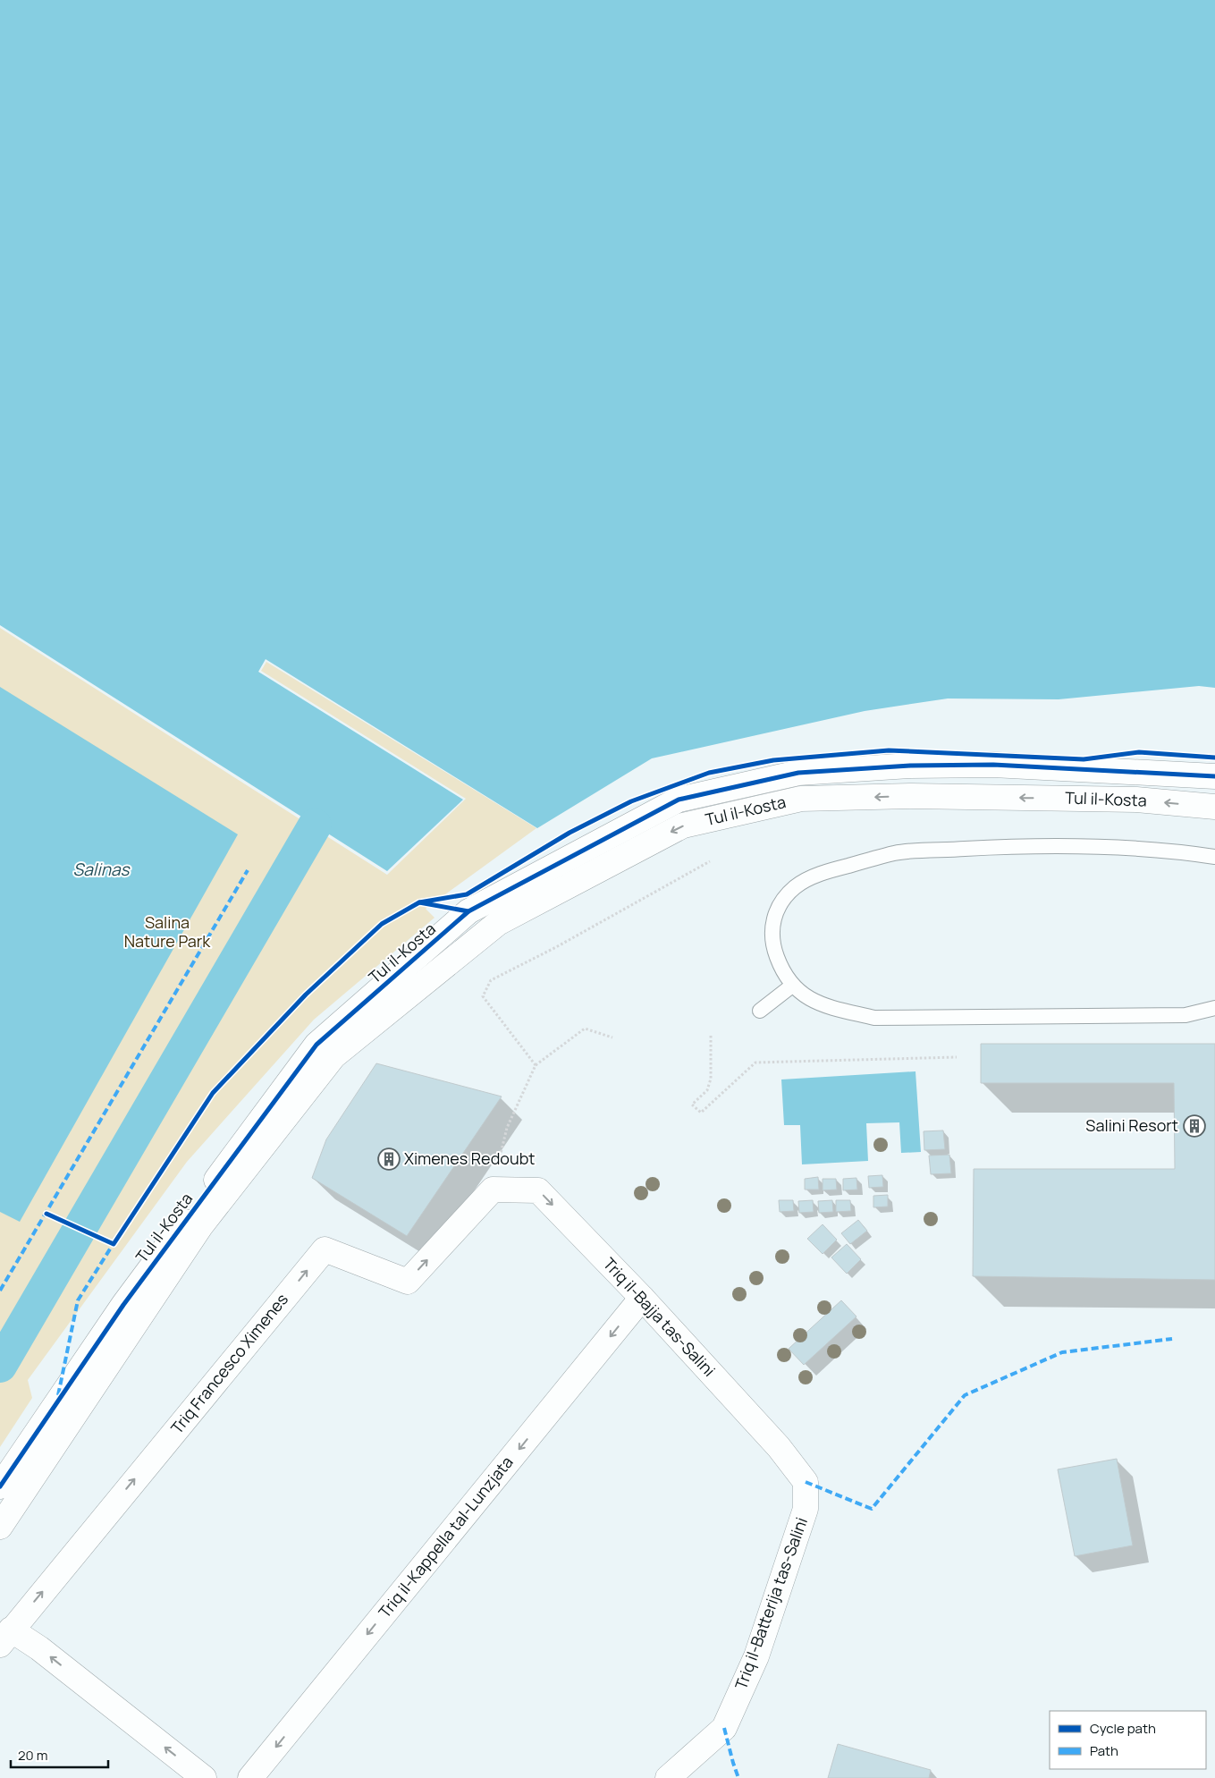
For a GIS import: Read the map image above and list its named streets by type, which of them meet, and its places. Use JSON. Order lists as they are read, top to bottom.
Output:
{
  "streets": {
    "main road": [
      "Tul il-Kosta",
      "Triq il-Bajja tas-Salini",
      "Triq Francesco Ximenes",
      "Triq il-Kappella tal-Lunzjata",
      "Triq il-Batterija tas-Salini"
    ]
  },
  "crossings": [
    ["Triq il-Bajja tas-Salini", "Triq Francesco Ximenes"],
    ["Triq il-Bajja tas-Salini", "Triq il-Kappella tal-Lunzjata"],
    ["Triq il-Bajja tas-Salini", "Triq il-Batterija tas-Salini"]
  ],
  "one_way": ["Triq il-Bajja tas-Salini", "Triq Francesco Ximenes", "Triq il-Kappella tal-Lunzjata"],
  "water": ["Salinas"],
  "parks": ["Salina Nature Park"],
  "places": {
    "building": ["Salini Resort", "Ximenes Redoubt"]
  },
  "legend": ["Cycle path", "Path"],
  "scale_bar": "20 m"
}
